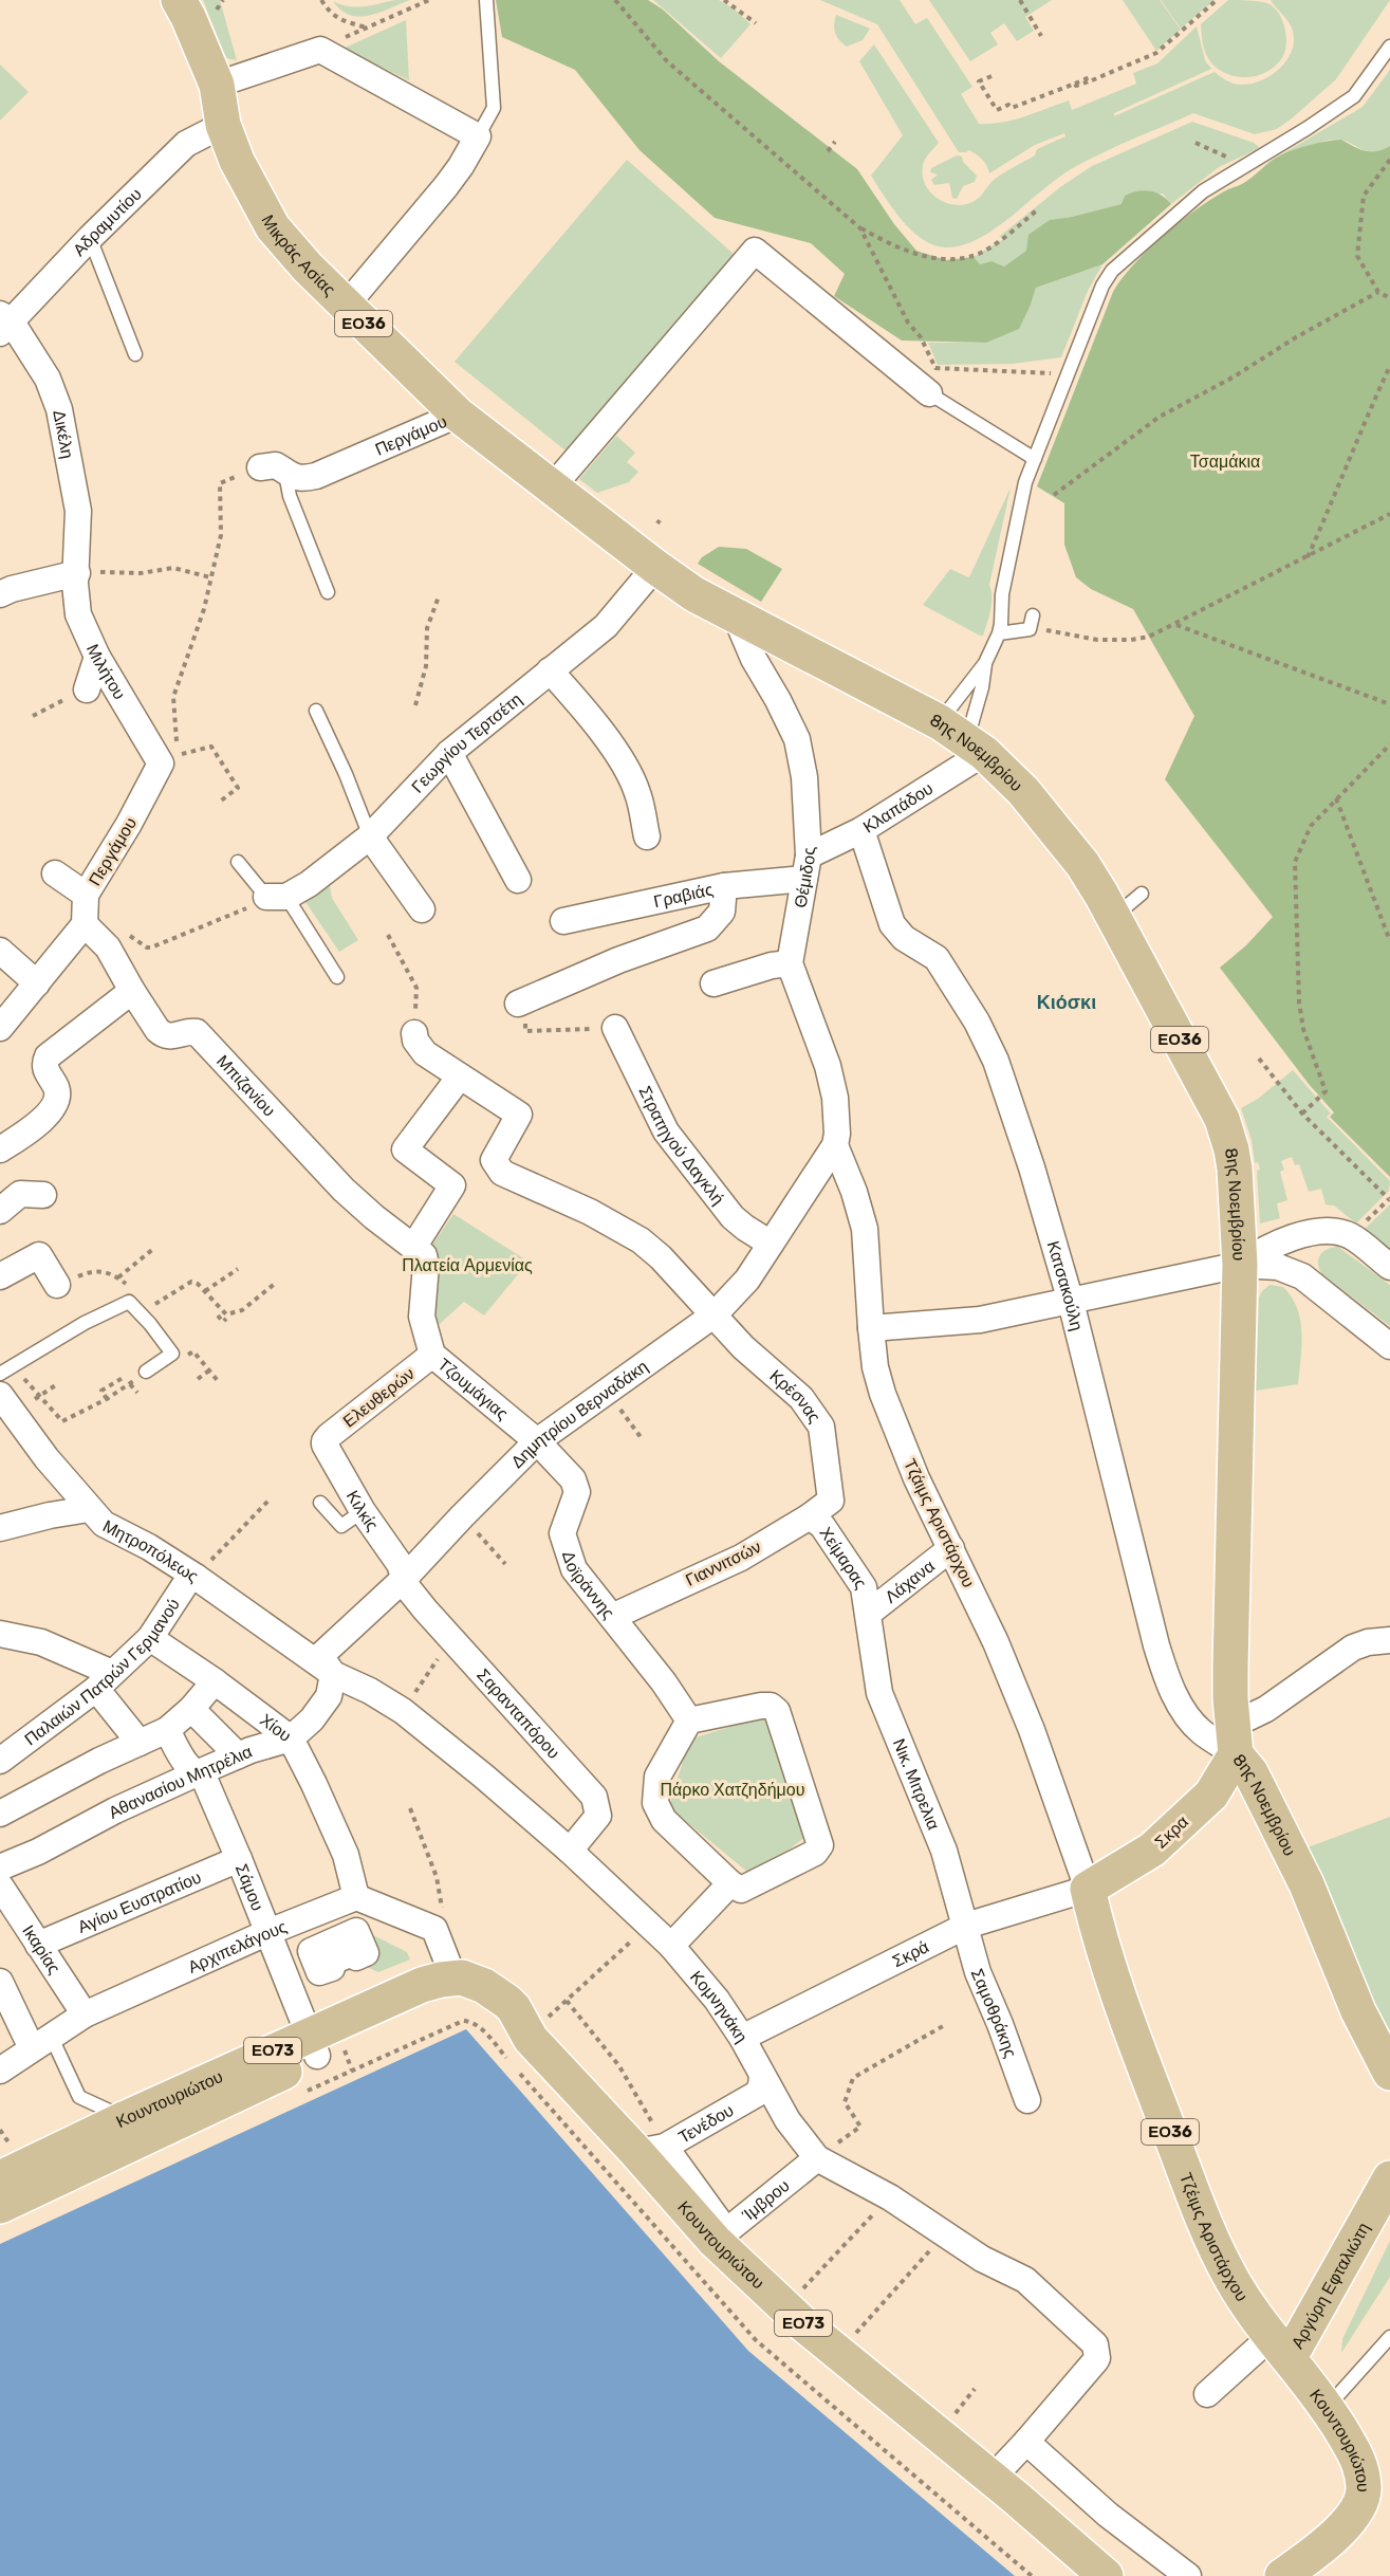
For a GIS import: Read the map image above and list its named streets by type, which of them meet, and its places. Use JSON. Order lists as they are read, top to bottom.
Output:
{
  "streets": {
    "main road": [
      "Μικράς Ασίας",
      "ΕΟ36",
      "8ης Νοεμβρίου",
      "Σκρα",
      "ΕΟ73",
      "Κουντουριώτου",
      "Τζέιμς Αριστάρχου",
      "Αργύρη Εφταλιώτη"
    ],
    "street": [
      "Αδραμυτίου",
      "Δικέλη",
      "Περγάμου",
      "Μιλήτου",
      "Γεωργίου Τερτσέτη",
      "Κλαπάδου",
      "Θέμιδος",
      "Γραβιάς",
      "Μπιζανίου",
      "Στρατηγού Δαγκλή",
      "Κατσακούλη",
      "Τζουμάγιας",
      "Ελευθερών",
      "Κρέσνας",
      "Δημητρίου Βερναδάκη",
      "Κιλκίς",
      "Τζάιμς Αριστάρχου",
      "Μητροπόλεως",
      "Χείμαρας",
      "Γιαννιτσών",
      "Λάχανα",
      "Δοϊράννης",
      "Παλαιών Πατρών Γερμανού",
      "Σαρανταπόρου",
      "Χίου",
      "Αθανασίου Μητρέλια",
      "Νικ. Μιτρελια",
      "Σάμου",
      "Αγίου Ευστρατίου",
      "Αρχιπελάγους",
      "Ικαρίας",
      "Σκρά",
      "Κομνηνάκη",
      "Σαμοθράκης",
      "Τενέδου",
      "Ίμβρου"
    ]
  },
  "crossings": [
    ["Αδραμυτίου", "Μικράς Ασίας"],
    ["Αδραμυτίου", "Δικέλη"],
    ["Μικράς Ασίας", "Περγάμου"],
    ["Μικράς Ασίας", "Γεωργίου Τερτσέτη"],
    ["Μικράς Ασίας", "8ης Νοεμβρίου"],
    ["Δικέλη", "Μιλήτου"],
    ["Περγάμου", "Μιλήτου"],
    ["Περγάμου", "Μπιζανίου"],
    ["Γεωργίου Τερτσέτη", "8ης Νοεμβρίου"],
    ["8ης Νοεμβρίου", "Κλαπάδου"],
    ["8ης Νοεμβρίου", "Θέμιδος"],
    ["8ης Νοεμβρίου", "Κατσακούλη"],
    ["8ης Νοεμβρίου", "Σκρα"],
    ["Κλαπάδου", "Θέμιδος"],
    ["Κλαπάδου", "Γραβιάς"],
    ["Κλαπάδου", "Κατσακούλη"],
    ["Θέμιδος", "Γραβιάς"],
    ["Μπιζανίου", "Τζουμάγιας"],
    ["Στρατηγού Δαγκλή", "Δημητρίου Βερναδάκη"],
    ["Κατσακούλη", "Σκρα"],
    ["Τζουμάγιας", "Ελευθερών"],
    ["Τζουμάγιας", "Δημητρίου Βερναδάκη"],
    ["Τζουμάγιας", "Δοϊράννης"],
    ["Ελευθερών", "Κιλκίς"],
    ["Κρέσνας", "Δημητρίου Βερναδάκη"],
    ["Κρέσνας", "Γιαννιτσών"],
    ["Δημητρίου Βερναδάκη", "Κιλκίς"],
    ["Δημητρίου Βερναδάκη", "Τζάιμς Αριστάρχου"],
    ["Δημητρίου Βερναδάκη", "Μητροπόλεως"],
    ["Δημητρίου Βερναδάκη", "Δοϊράννης"],
    ["Δημητρίου Βερναδάκη", "Σαρανταπόρου"],
    ["Δημητρίου Βερναδάκη", "Αθανασίου Μητρέλια"],
    ["Δημητρίου Βερναδάκη", "Κομνηνάκη"],
    ["Κιλκίς", "Σαρανταπόρου"],
    ["Τζάιμς Αριστάρχου", "Λάχανα"],
    ["Τζάιμς Αριστάρχου", "Σκρα"],
    ["Τζάιμς Αριστάρχου", "Σκρά"],
    ["Τζάιμς Αριστάρχου", "Τζέιμς Αριστάρχου"],
    ["Μητροπόλεως", "Παλαιών Πατρών Γερμανού"],
    ["Μητροπόλεως", "Αθανασίου Μητρέλια"],
    ["Μητροπόλεως", "Κομνηνάκη"],
    ["Χείμαρας", "Γιαννιτσών"],
    ["Χείμαρας", "Λάχανα"],
    ["Χείμαρας", "Νικ. Μιτρελια"],
    ["Γιαννιτσών", "Δοϊράννης"],
    ["Παλαιών Πατρών Γερμανού", "Χίου"],
    ["Σαρανταπόρου", "Κομνηνάκη"],
    ["Χίου", "Αθανασίου Μητρέλια"],
    ["Χίου", "Αρχιπελάγους"],
    ["Αθανασίου Μητρέλια", "Σάμου"],
    ["Αθανασίου Μητρέλια", "Κομνηνάκη"],
    ["Νικ. Μιτρελια", "Σκρά"],
    ["Νικ. Μιτρελια", "Σαμοθράκης"],
    ["Σκρα", "Σκρά"],
    ["Σκρα", "Τζέιμς Αριστάρχου"],
    ["Σάμου", "Αγίου Ευστρατίου"],
    ["Σάμου", "Αρχιπελάγους"],
    ["Σάμου", "Κουντουριώτου"],
    ["Αγίου Ευστρατίου", "Ικαρίας"],
    ["Αρχιπελάγους", "Ικαρίας"],
    ["Σκρά", "Κομνηνάκη"],
    ["Σκρά", "Σαμοθράκης"],
    ["Σκρά", "Τζέιμς Αριστάρχου"],
    ["Κομνηνάκη", "Τενέδου"],
    ["Κομνηνάκη", "Ίμβρου"],
    ["Κουντουριώτου", "Τενέδου"],
    ["Κουντουριώτου", "Ίμβρου"],
    ["Κουντουριώτου", "Τζέιμς Αριστάρχου"],
    ["Κουντουριώτου", "Αργύρη Εφταλιώτη"],
    ["Τζέιμς Αριστάρχου", "Αργύρη Εφταλιώτη"]
  ],
  "districts": ["Κιόσκι"],
  "parks": ["Τσαμάκια", "Πλατεία Αρμενίας", "Πάρκο Χατζηδήμου"]
}
